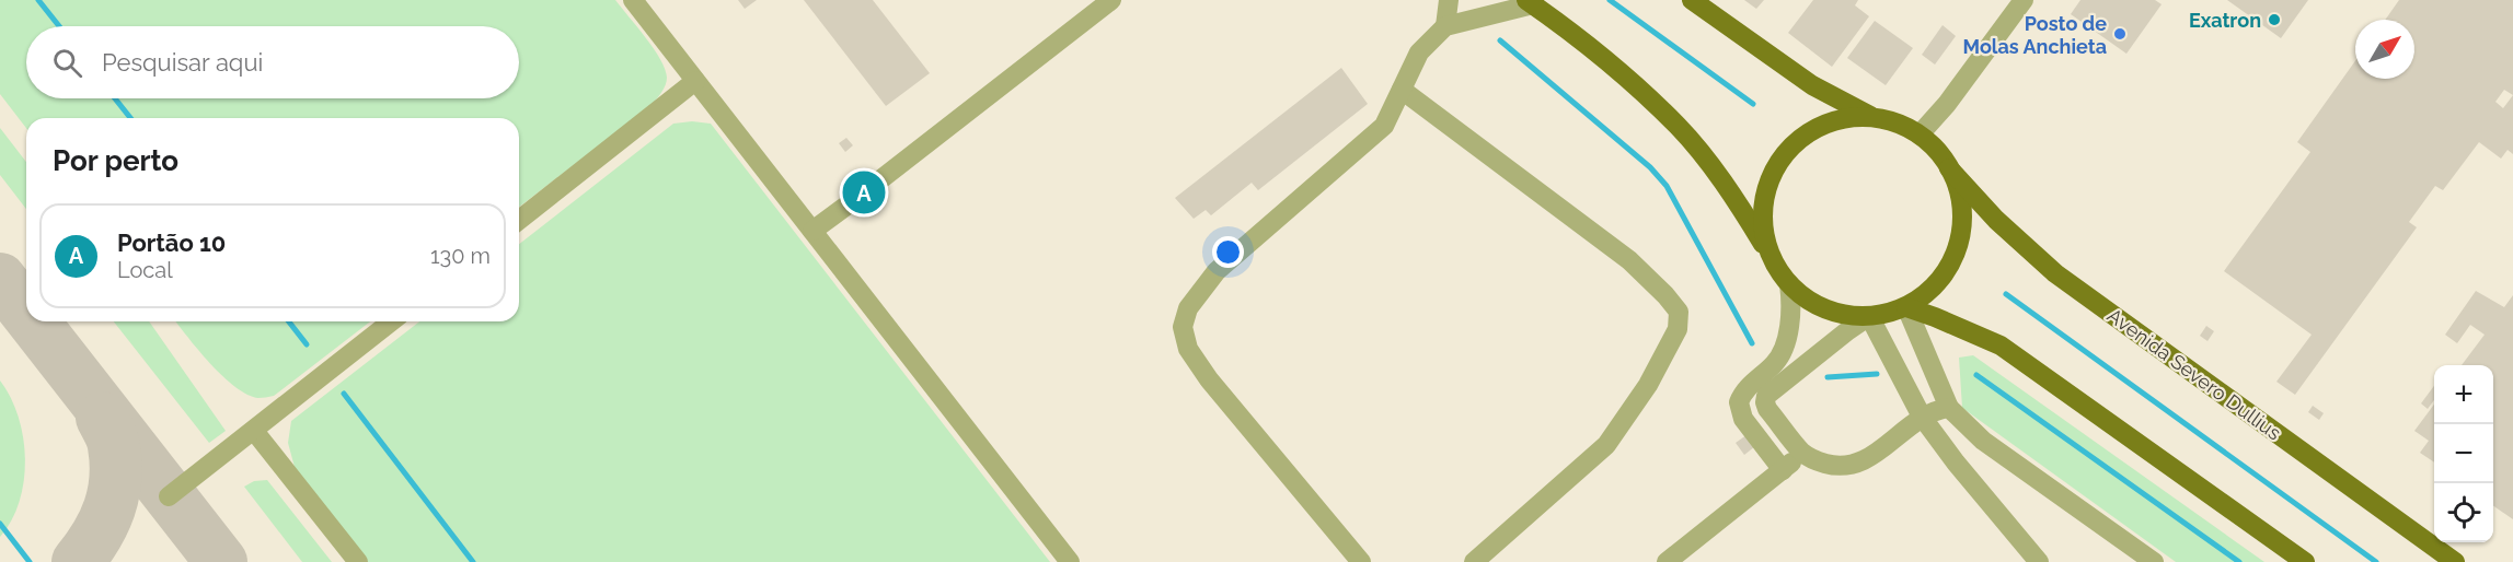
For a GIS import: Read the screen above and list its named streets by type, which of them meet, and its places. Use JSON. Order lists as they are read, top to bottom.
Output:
{
  "streets": {
    "main road": ["Avenida Severo Dullius"]
  },
  "places": ["Exatron", "Posto de Molas Anchieta"],
  "north": "top right",
  "page": {
    "search": "Pesquisar aqui",
    "heading": "Por perto",
    "pins": "A",
    "list": [
      {
        "mark": "A",
        "name": "Portão 10",
        "note": "Local",
        "value": "130 m"
      }
    ],
    "map_buttons": ["+", "−"]
  }
}
